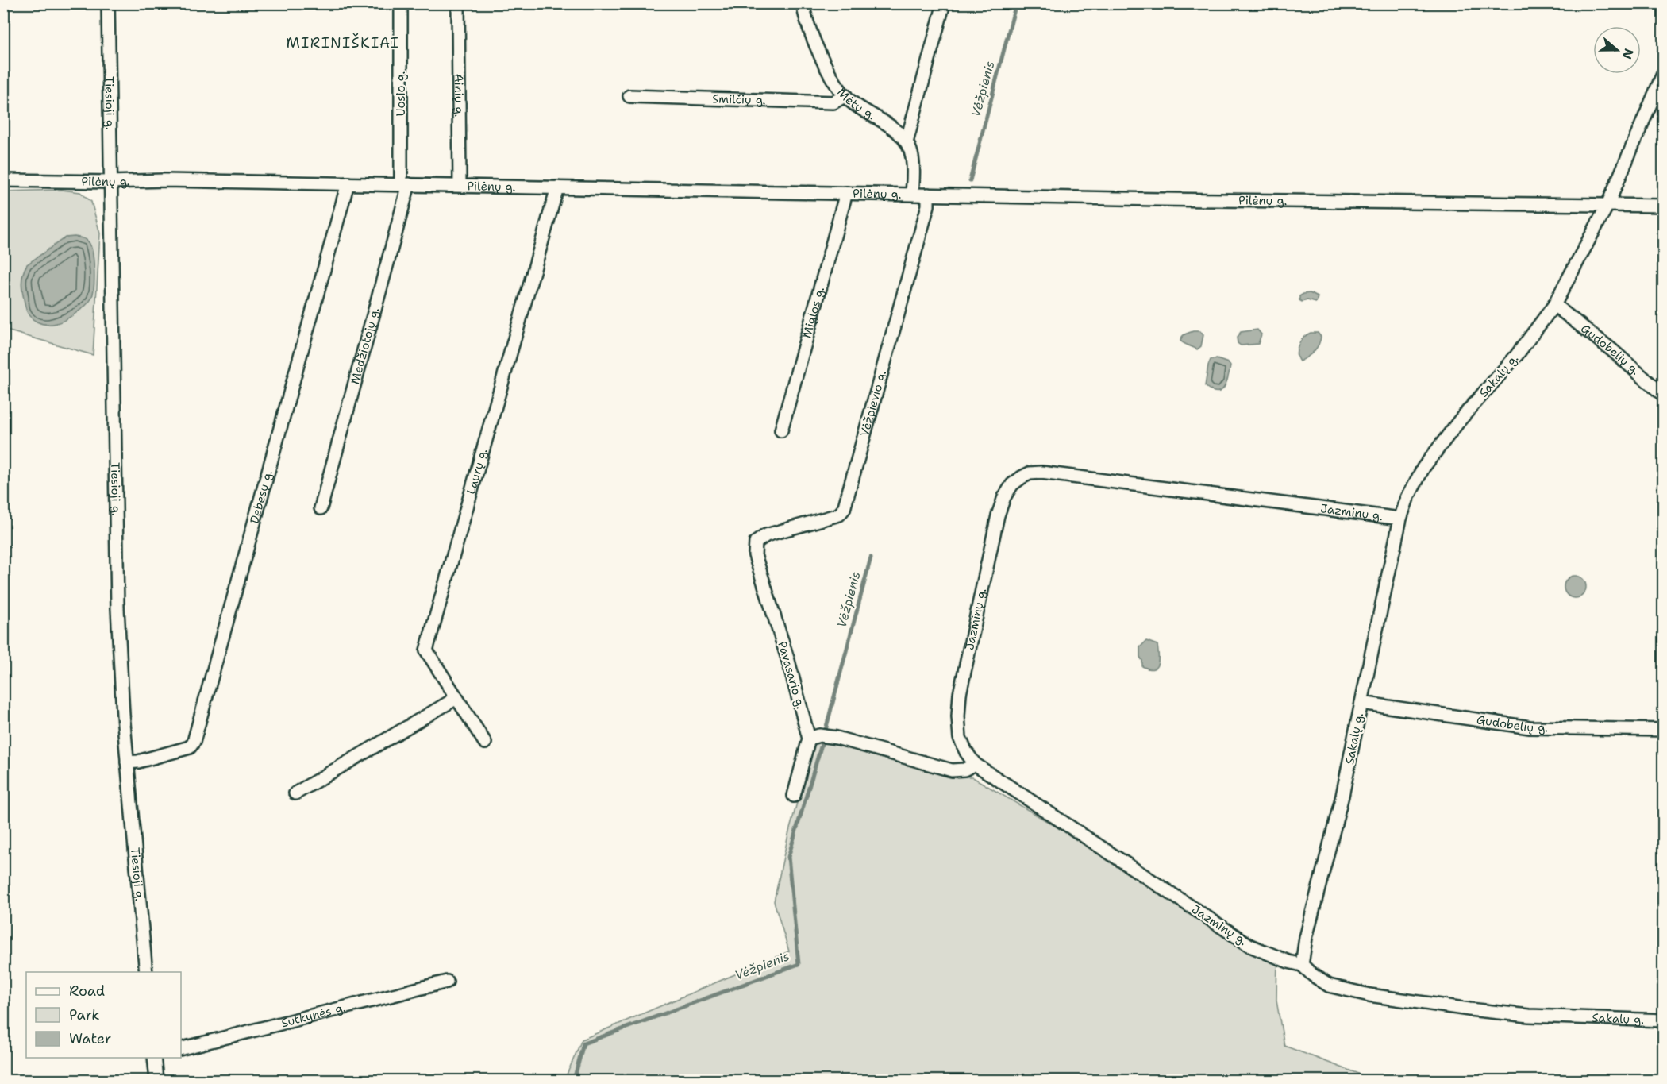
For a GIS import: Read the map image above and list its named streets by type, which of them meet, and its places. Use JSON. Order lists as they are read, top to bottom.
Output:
{
  "streets": {
    "street": [
      "Uosio g.",
      "Ainių g.",
      "Smilčių g.",
      "Mėtų g.",
      "Tiesioji g.",
      "Pilėnų g.",
      "Miglos g.",
      "Medžiotojų g.",
      "Gudobelių g.",
      "Sakalų g.",
      "Vėžpievio g.",
      "Laurų g.",
      "Debesų g.",
      "Jazminų g.",
      "Pavasario g.",
      "Sutkynės g."
    ]
  },
  "crossings": [
    ["Uosio g.", "Pilėnų g."],
    ["Uosio g.", "Medžiotojų g."],
    ["Ainių g.", "Pilėnų g."],
    ["Smilčių g.", "Mėtų g."],
    ["Mėtų g.", "Pilėnų g."],
    ["Tiesioji g.", "Pilėnų g."],
    ["Tiesioji g.", "Debesų g."],
    ["Pilėnų g.", "Miglos g."],
    ["Pilėnų g.", "Medžiotojų g."],
    ["Pilėnų g.", "Sakalų g."],
    ["Pilėnų g.", "Vėžpievio g."],
    ["Pilėnų g.", "Laurų g."],
    ["Pilėnų g.", "Debesų g."],
    ["Gudobelių g.", "Sakalų g."],
    ["Sakalų g.", "Jazminų g."],
    ["Vėžpievio g.", "Pavasario g."]
  ],
  "districts": ["MIRINIŠKIAI"],
  "water": ["Vėžpienis"],
  "legend": ["Road", "Park", "Water"],
  "north": "right"
}
